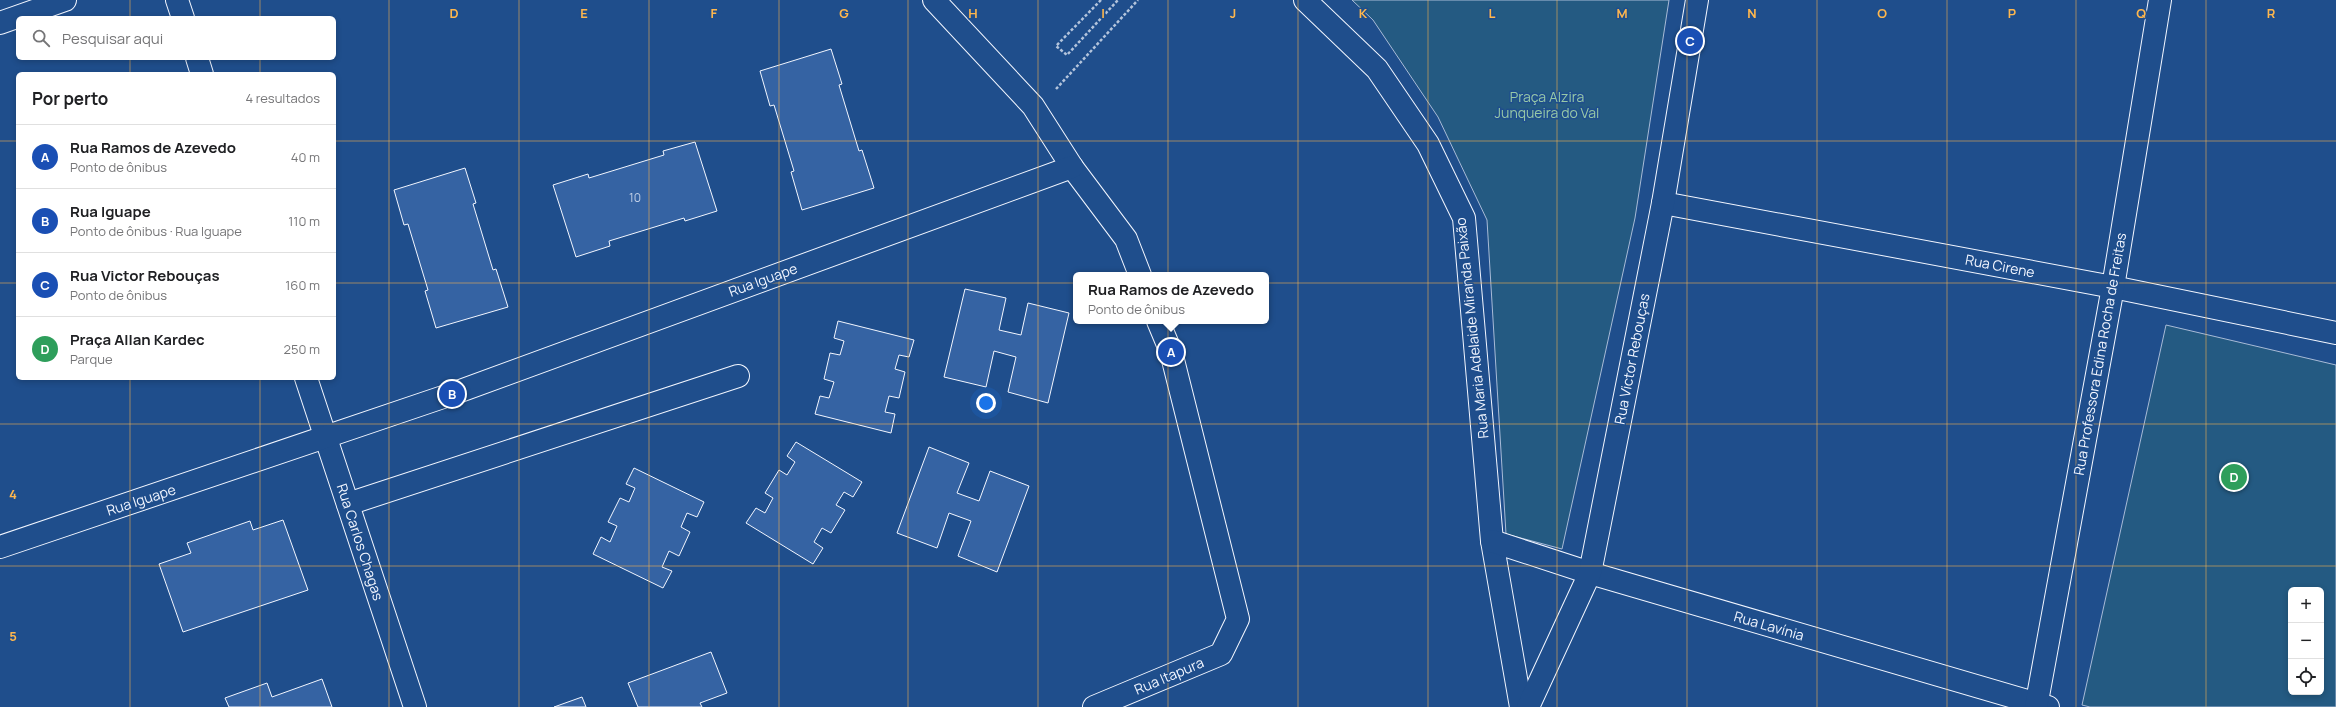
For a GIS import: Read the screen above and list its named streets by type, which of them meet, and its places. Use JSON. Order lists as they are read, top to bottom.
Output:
{
  "streets": {
    "street": [
      "Rua Cirene",
      "Rua Iguape",
      "Rua Maria Adelaide Miranda Paixão",
      "Rua Professora Edina Rocha de Freitas",
      "Rua Victor Rebouças",
      "Rua Carlos Chagas",
      "Rua Lavínia",
      "Rua Itapura"
    ]
  },
  "crossings": [
    ["Rua Cirene", "Rua Professora Edina Rocha de Freitas"],
    ["Rua Cirene", "Rua Victor Rebouças"],
    ["Rua Iguape", "Rua Carlos Chagas"],
    ["Rua Maria Adelaide Miranda Paixão", "Rua Lavínia"],
    ["Rua Professora Edina Rocha de Freitas", "Rua Lavínia"],
    ["Rua Victor Rebouças", "Rua Lavínia"]
  ],
  "parks": ["Praça Alzira Junqueira do Val"],
  "house_numbers": ["10"],
  "page": {
    "search": "Pesquisar aqui",
    "pins": [
      "C",
      "A",
      "B",
      "D"
    ],
    "heading": ["Por perto", "4 resultados"],
    "list": [
      {
        "mark": "A",
        "name": "Rua Ramos de Azevedo",
        "note": "Ponto de ônibus",
        "value": "40 m"
      },
      {
        "mark": "B",
        "name": "Rua Iguape",
        "note": "Ponto de ônibus · Rua Iguape",
        "value": "110 m"
      },
      {
        "mark": "C",
        "name": "Rua Victor Rebouças",
        "note": "Ponto de ônibus",
        "value": "160 m"
      },
      {
        "mark": "D",
        "name": "Praça Allan Kardec",
        "note": "Parque",
        "value": "250 m"
      }
    ],
    "popup": ["Rua Ramos de Azevedo", "Ponto de ônibus"],
    "map_buttons": ["+", "−"]
  },
  "grid": {
    "columns": [
      "D",
      "E",
      "F",
      "G",
      "H",
      "I",
      "J",
      "K",
      "L",
      "M",
      "N",
      "O",
      "P",
      "Q",
      "R"
    ],
    "rows": ["4", "5"]
  }
}
